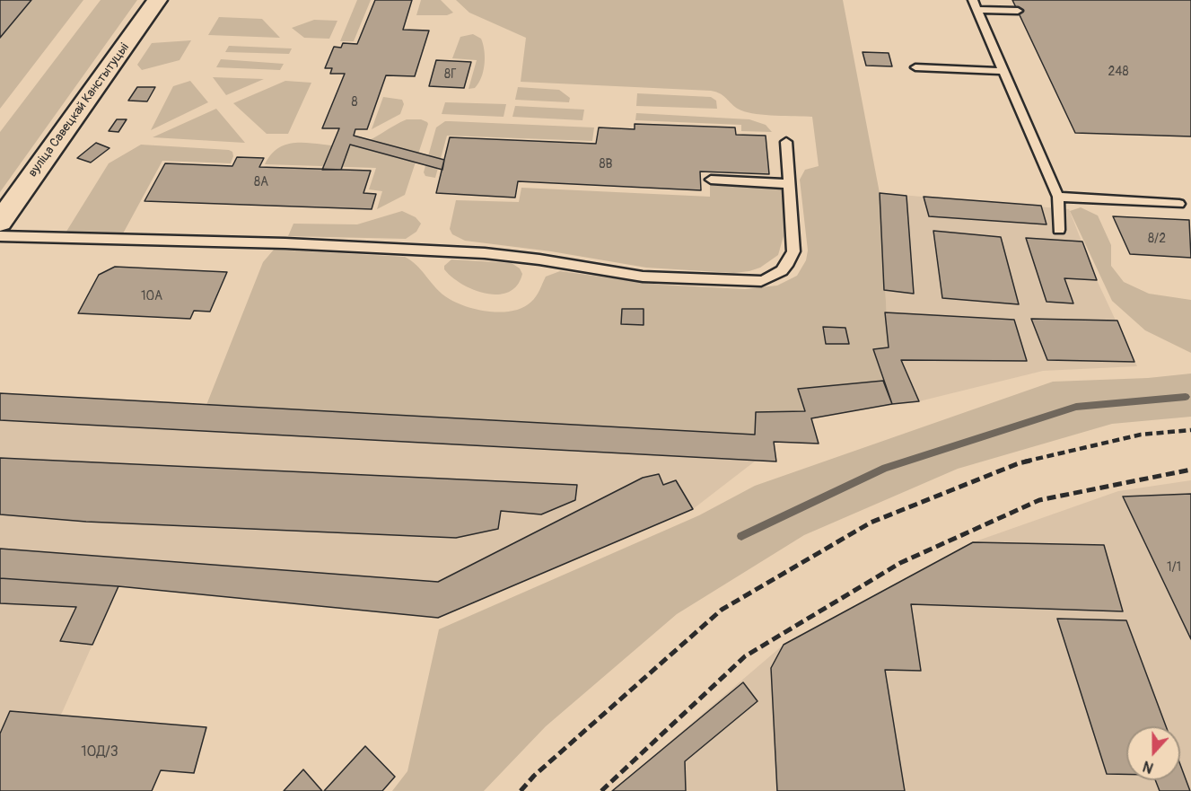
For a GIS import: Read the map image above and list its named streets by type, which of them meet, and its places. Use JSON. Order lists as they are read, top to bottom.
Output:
{
  "streets": {
    "main road": ["вуліца Савецкай Канстытуцыі"]
  },
  "house_numbers": [
    "248",
    "8Г",
    "8",
    "8В",
    "8А",
    "8/2",
    "10А",
    "1/1",
    "10Д/3"
  ],
  "north": "bottom"
}
